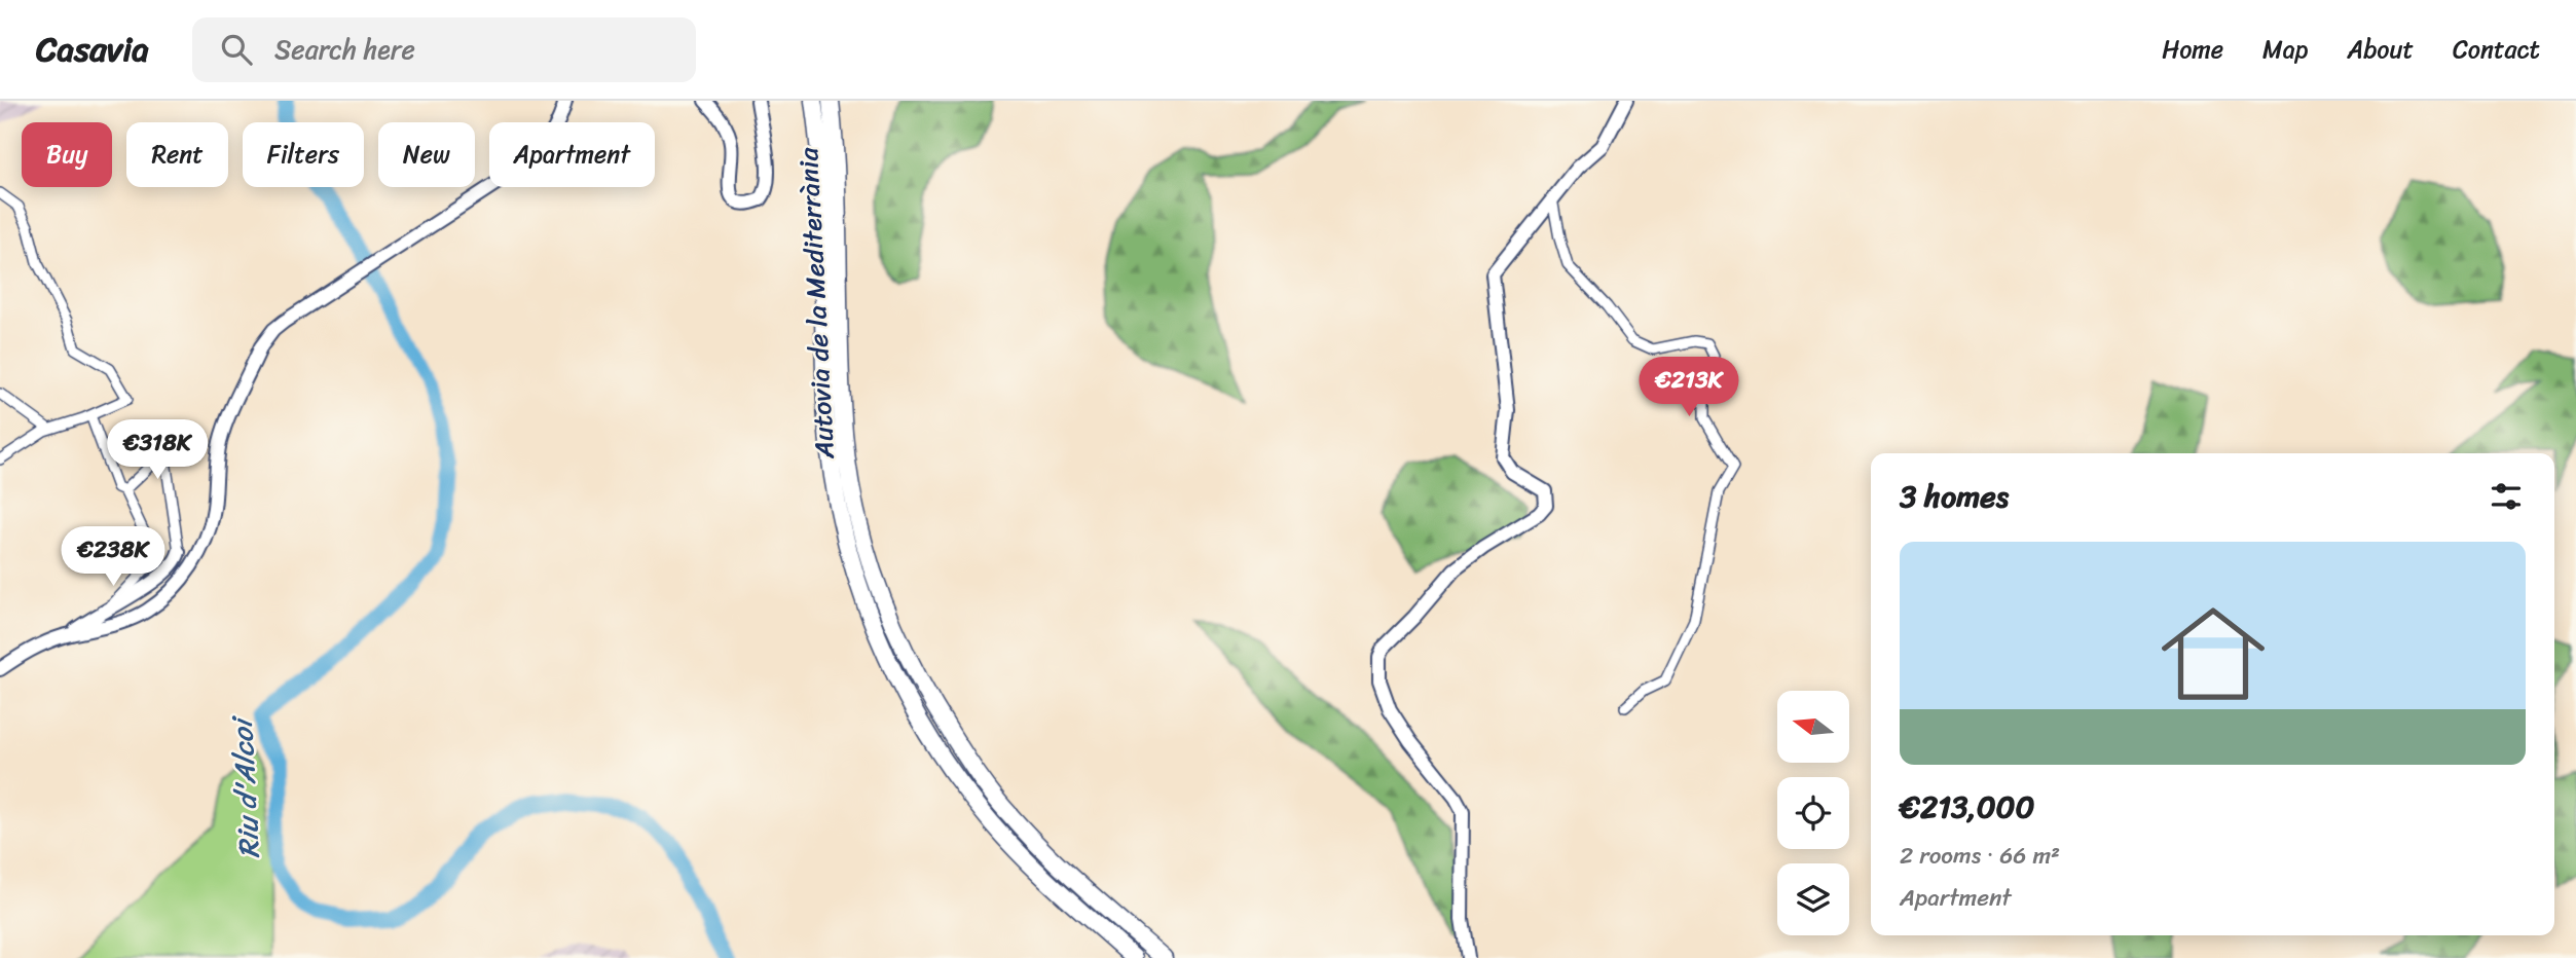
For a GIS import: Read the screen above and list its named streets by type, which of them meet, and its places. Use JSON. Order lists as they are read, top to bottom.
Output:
{
  "streets": {
    "highway": ["Autovia de la Mediterrània"]
  },
  "water": ["Riu d'Alcoi"],
  "north": "left",
  "page": {
    "header": "Casavia",
    "search": "Search here",
    "nav": [
      "Home",
      "Map",
      "About",
      "Contact"
    ],
    "chip": [
      "Buy",
      "Rent",
      "Filters",
      "New",
      "Apartment"
    ],
    "price": ["€213K", "€318K", "€238K"],
    "heading": "3 homes",
    "list": [
      {
        "name": "€213,000",
        "note": "2 rooms · 66 m² · Apartment"
      }
    ]
  }
}
